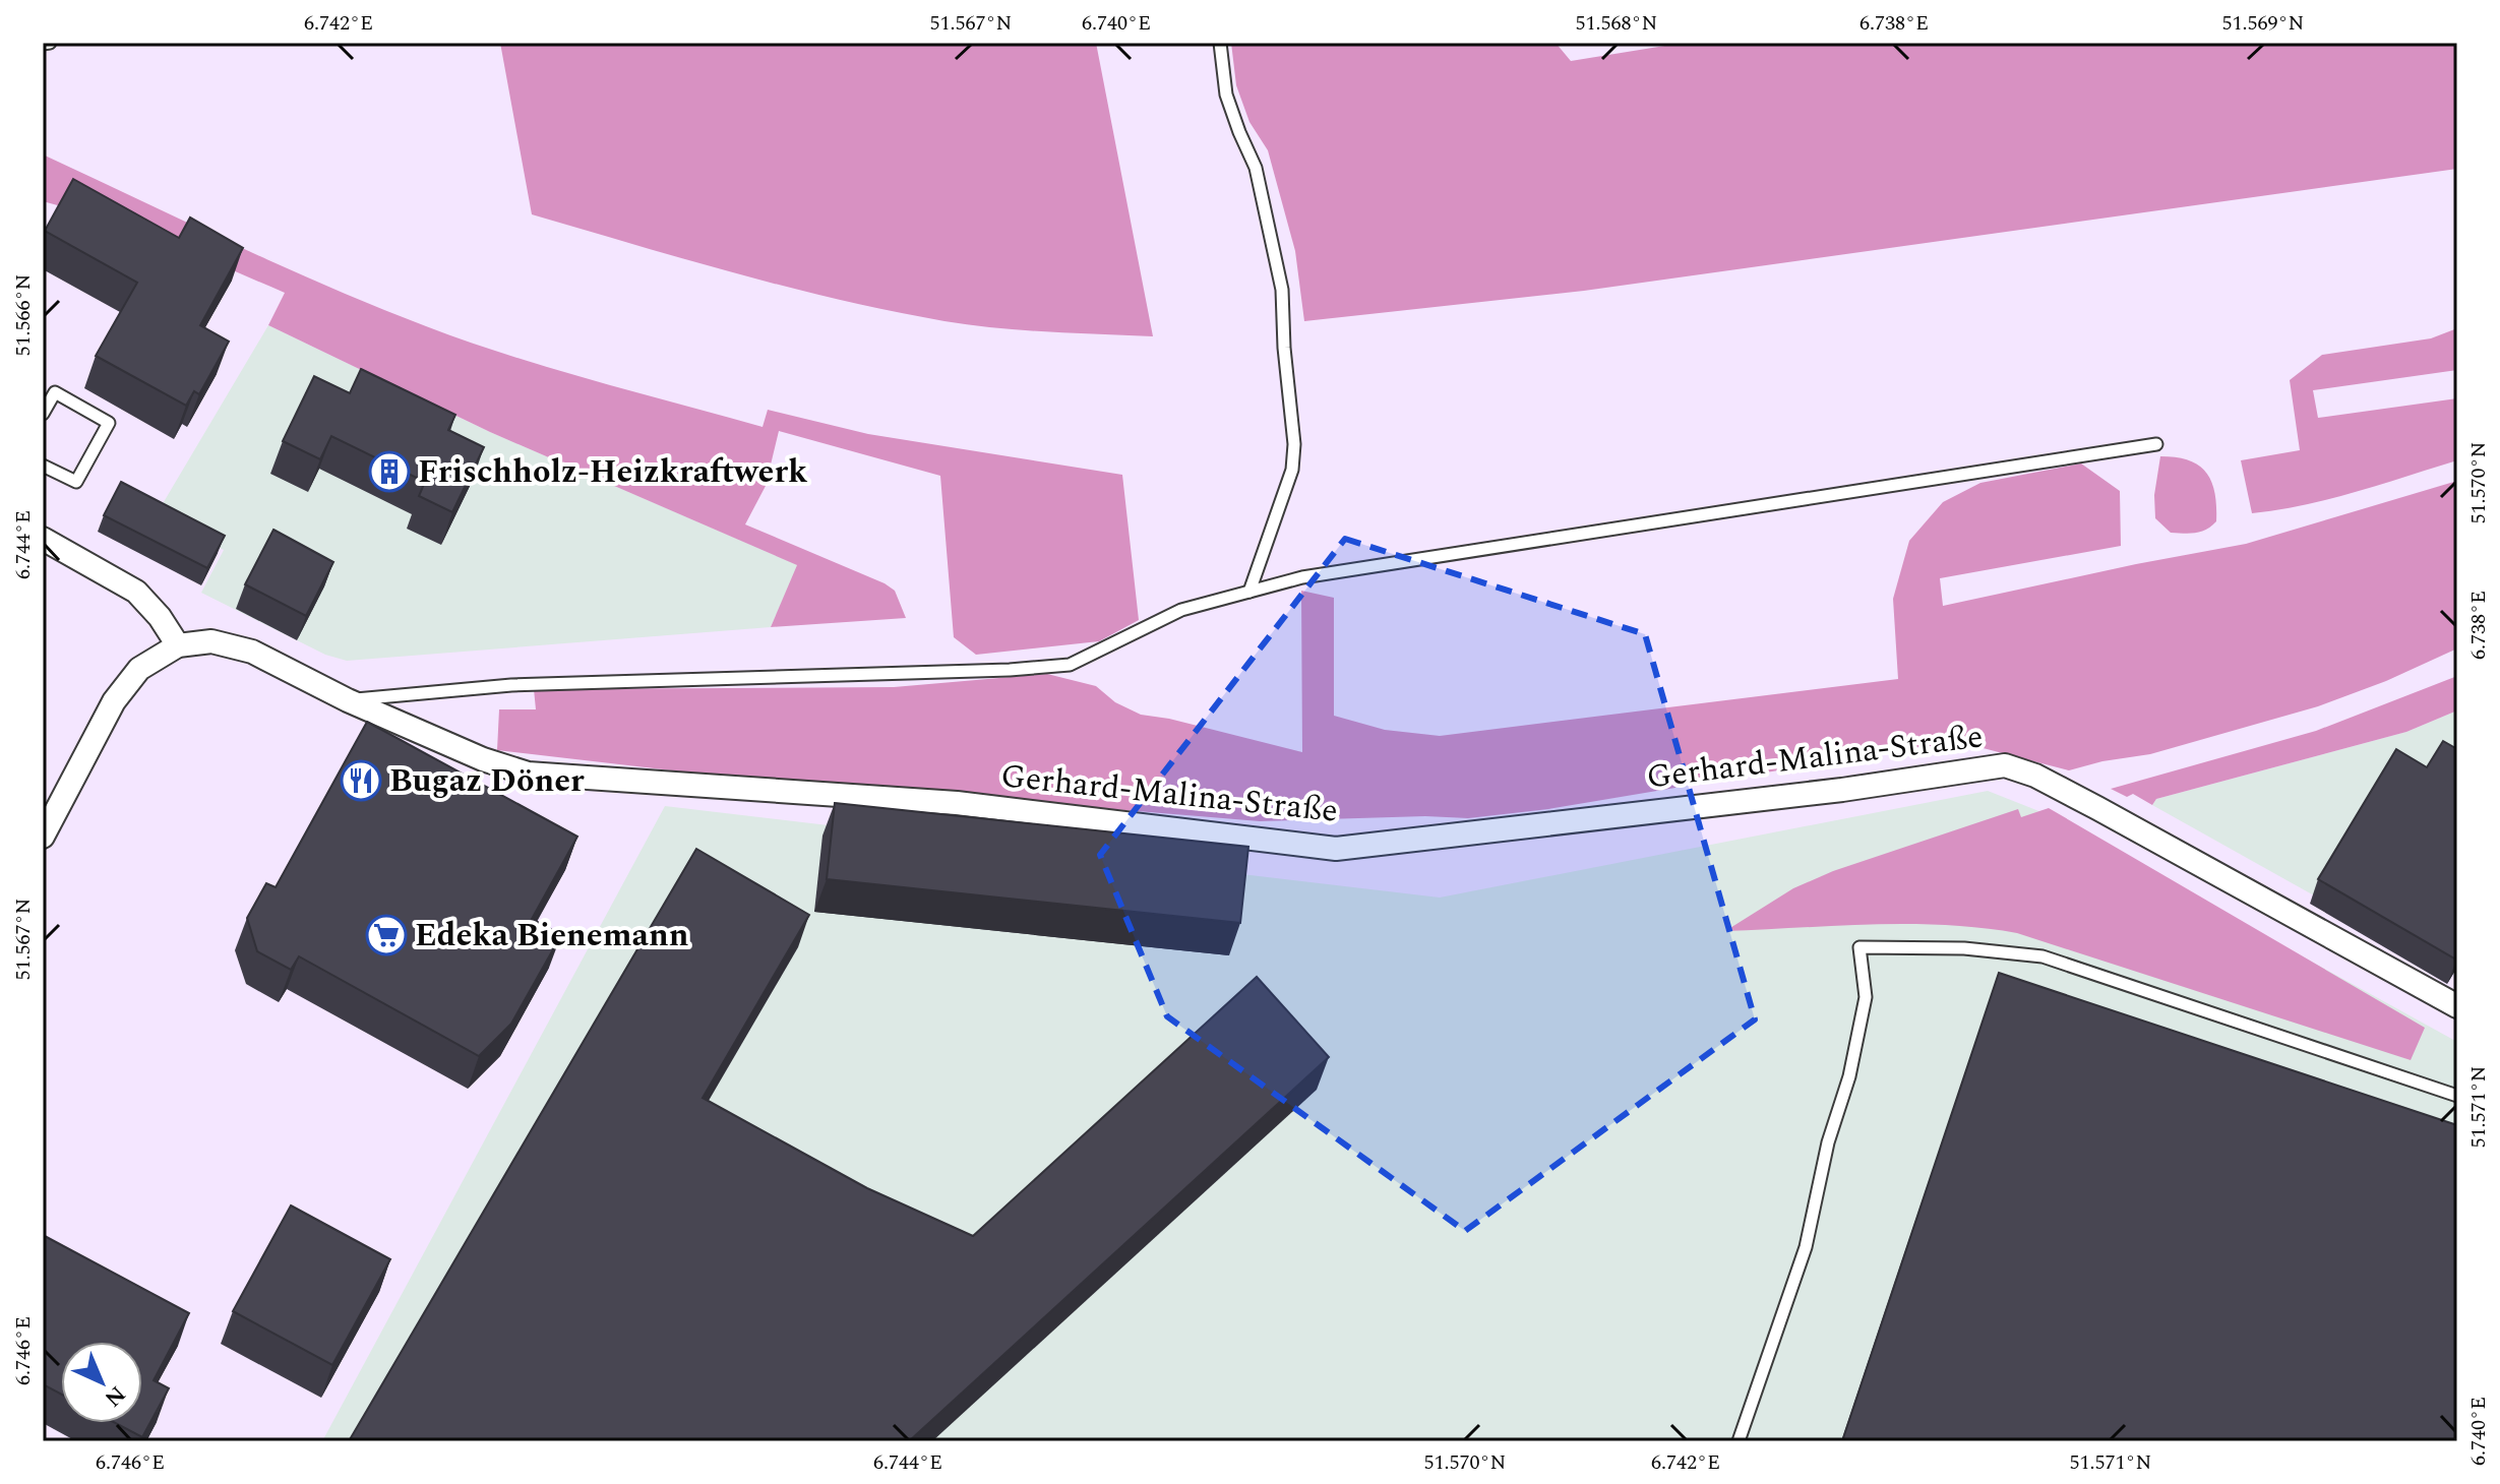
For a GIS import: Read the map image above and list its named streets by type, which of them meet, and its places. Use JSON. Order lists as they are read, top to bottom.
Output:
{
  "streets": {
    "street": ["Gerhard-Malina-Straße"]
  },
  "places": {
    "building": ["Frischholz-Heizkraftwerk"],
    "restaurant": ["Bugaz Döner"],
    "supermarket": ["Edeka Bienemann"]
  },
  "north": "bottom right",
  "coordinates": [
    "6.742°E",
    "51.567°N",
    "6.740°E",
    "51.568°N",
    "6.738°E",
    "51.569°N",
    "51.566°N",
    "51.570°N",
    "6.744°E",
    "51.571°N",
    "6.746°E"
  ]
}
